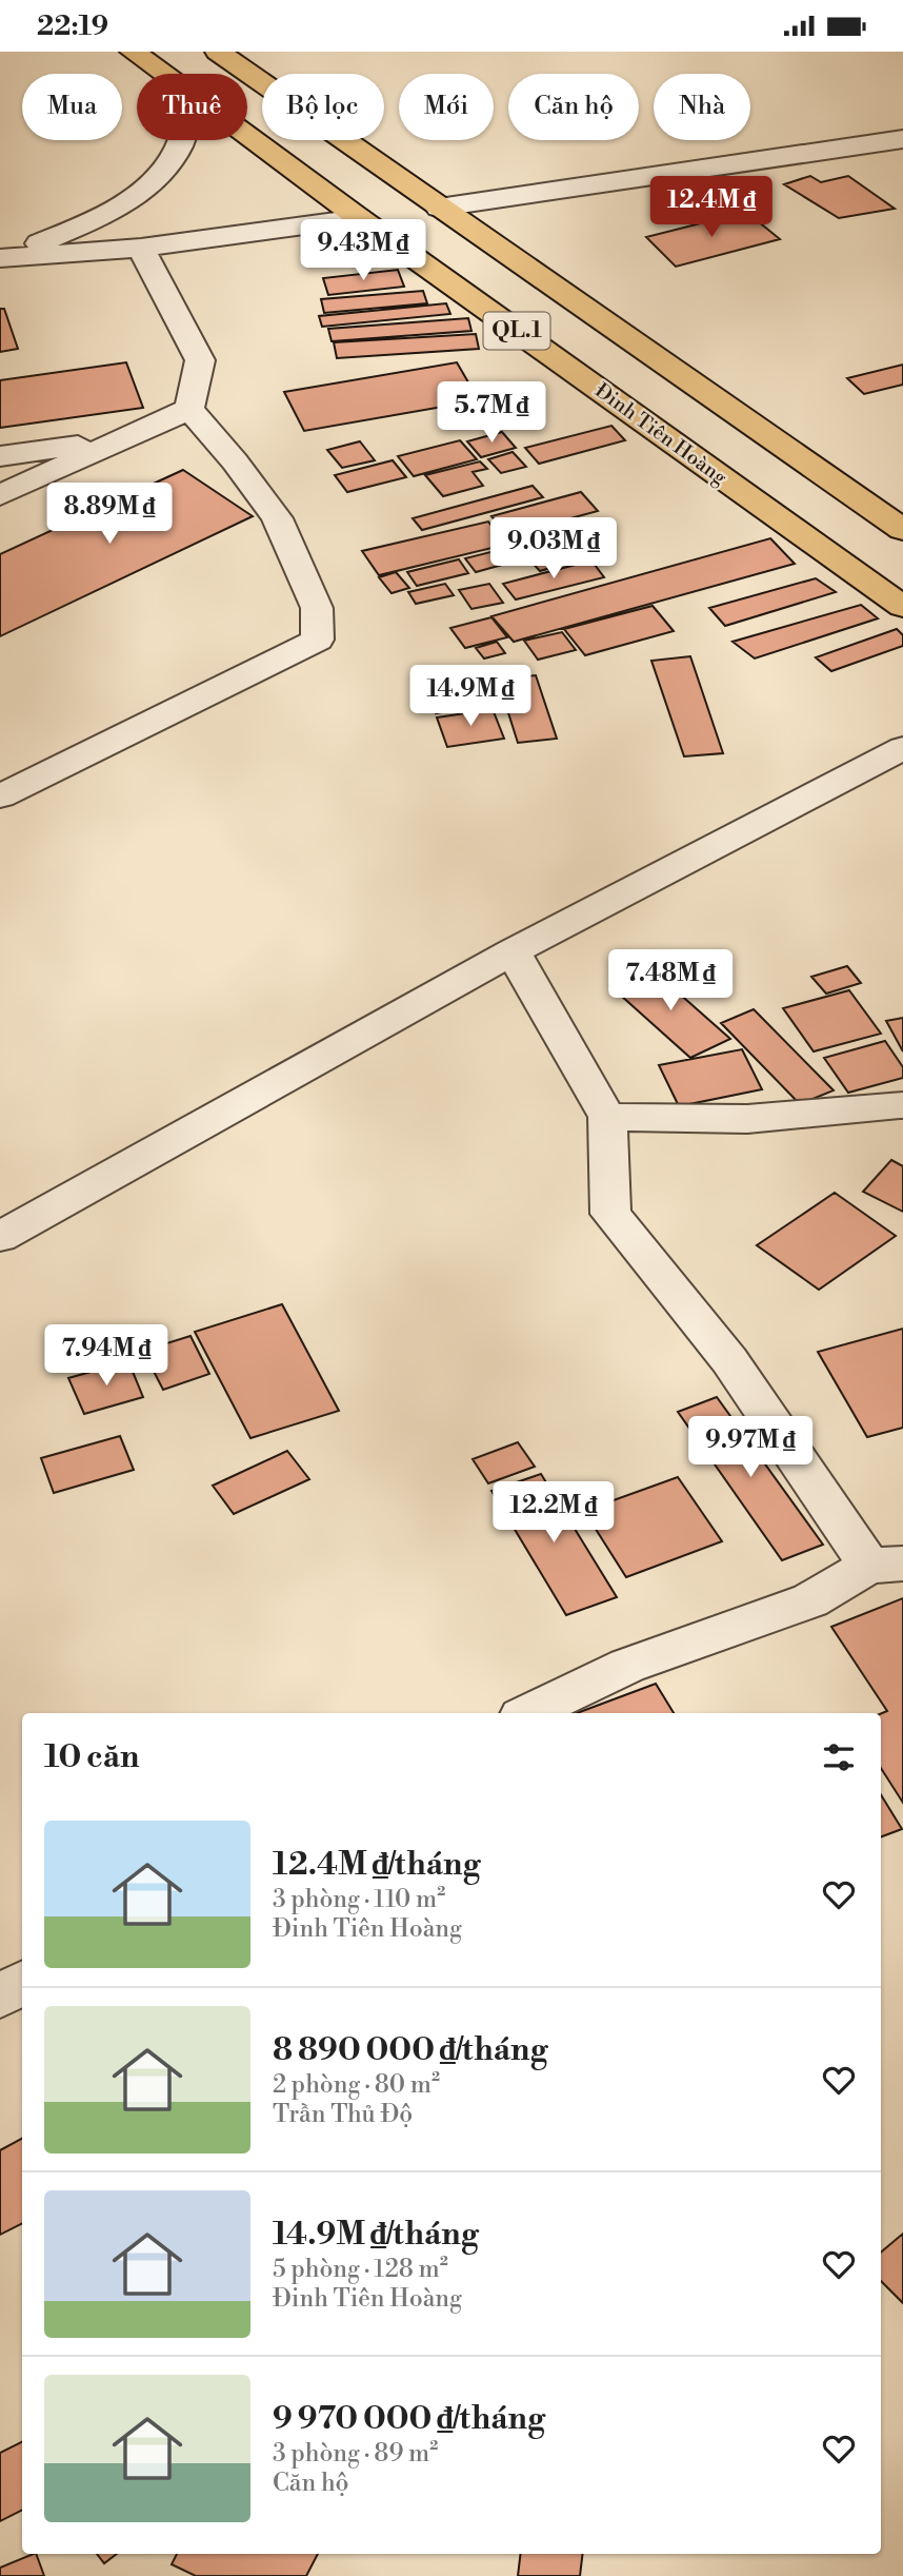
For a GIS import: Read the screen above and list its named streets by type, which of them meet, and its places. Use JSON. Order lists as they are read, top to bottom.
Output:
{
  "streets": {
    "highway": ["QL.1", "Đinh Tiên Hoàng"]
  },
  "page": {
    "status": "22:19",
    "chip": [
      "Mua",
      "Thuê",
      "Bộ lọc",
      "Mới",
      "Căn hộ",
      "Nhà"
    ],
    "price": [
      "12.4M ₫",
      "9.43M ₫",
      "5.7M ₫",
      "8.89M ₫",
      "9.03M ₫",
      "14.9M ₫",
      "7.48M ₫",
      "7.94M ₫",
      "9.97M ₫",
      "12.2M ₫"
    ],
    "heading": "10 căn",
    "list": [
      {
        "name": "12.4M ₫/tháng",
        "note": "3 phòng · 110 m² · Đinh Tiên Hoàng"
      },
      {
        "name": "8 890 000 ₫/tháng",
        "note": "2 phòng · 80 m² · Trần Thủ Độ"
      },
      {
        "name": "14.9M ₫/tháng",
        "note": "5 phòng · 128 m² · Đinh Tiên Hoàng"
      },
      {
        "name": "9 970 000 ₫/tháng",
        "note": "3 phòng · 89 m² · Căn hộ"
      }
    ]
  }
}
